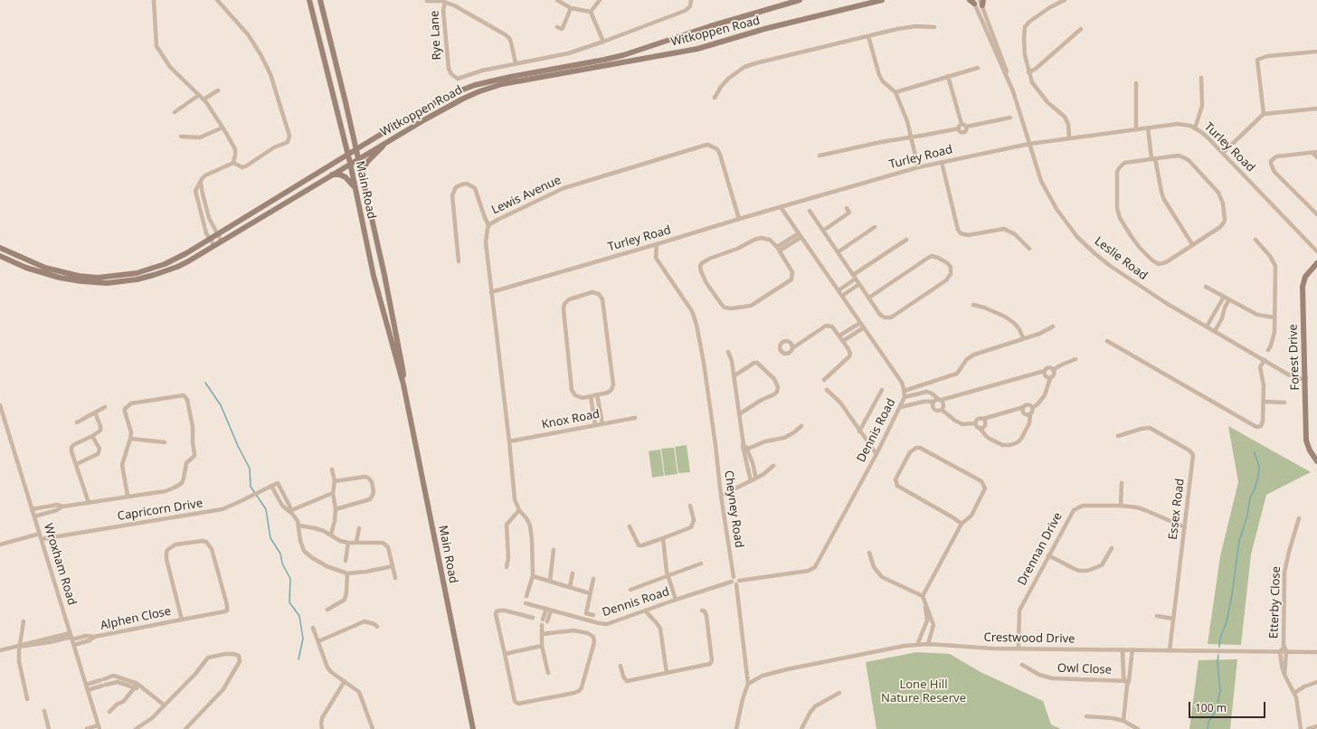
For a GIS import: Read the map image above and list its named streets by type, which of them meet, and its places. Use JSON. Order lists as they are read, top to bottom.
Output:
{
  "streets": {
    "main road": ["Witkoppen Road", "Main Road", "Forest Drive"],
    "street": [
      "Rye Lane",
      "Turley Road",
      "Lewis Avenue",
      "Leslie Road",
      "Knox Road",
      "Dennis Road",
      "Cheyney Road",
      "Essex Road",
      "Capricorn Drive",
      "Drennan Drive",
      "Wroxham Road",
      "Etterby Close",
      "Alphen Close",
      "Crestwood Drive",
      "Owl Close"
    ]
  },
  "crossings": [
    ["Witkoppen Road", "Main Road"],
    ["Turley Road", "Lewis Avenue"],
    ["Turley Road", "Leslie Road"],
    ["Turley Road", "Dennis Road"],
    ["Turley Road", "Cheyney Road"],
    ["Lewis Avenue", "Knox Road"],
    ["Leslie Road", "Forest Drive"],
    ["Dennis Road", "Cheyney Road"],
    ["Essex Road", "Drennan Drive"],
    ["Essex Road", "Crestwood Drive"],
    ["Capricorn Drive", "Wroxham Road"],
    ["Drennan Drive", "Crestwood Drive"],
    ["Wroxham Road", "Alphen Close"],
    ["Etterby Close", "Crestwood Drive"]
  ],
  "parks": ["Lone Hill Nature Reserve"],
  "scale_bar": "100 m"
}
